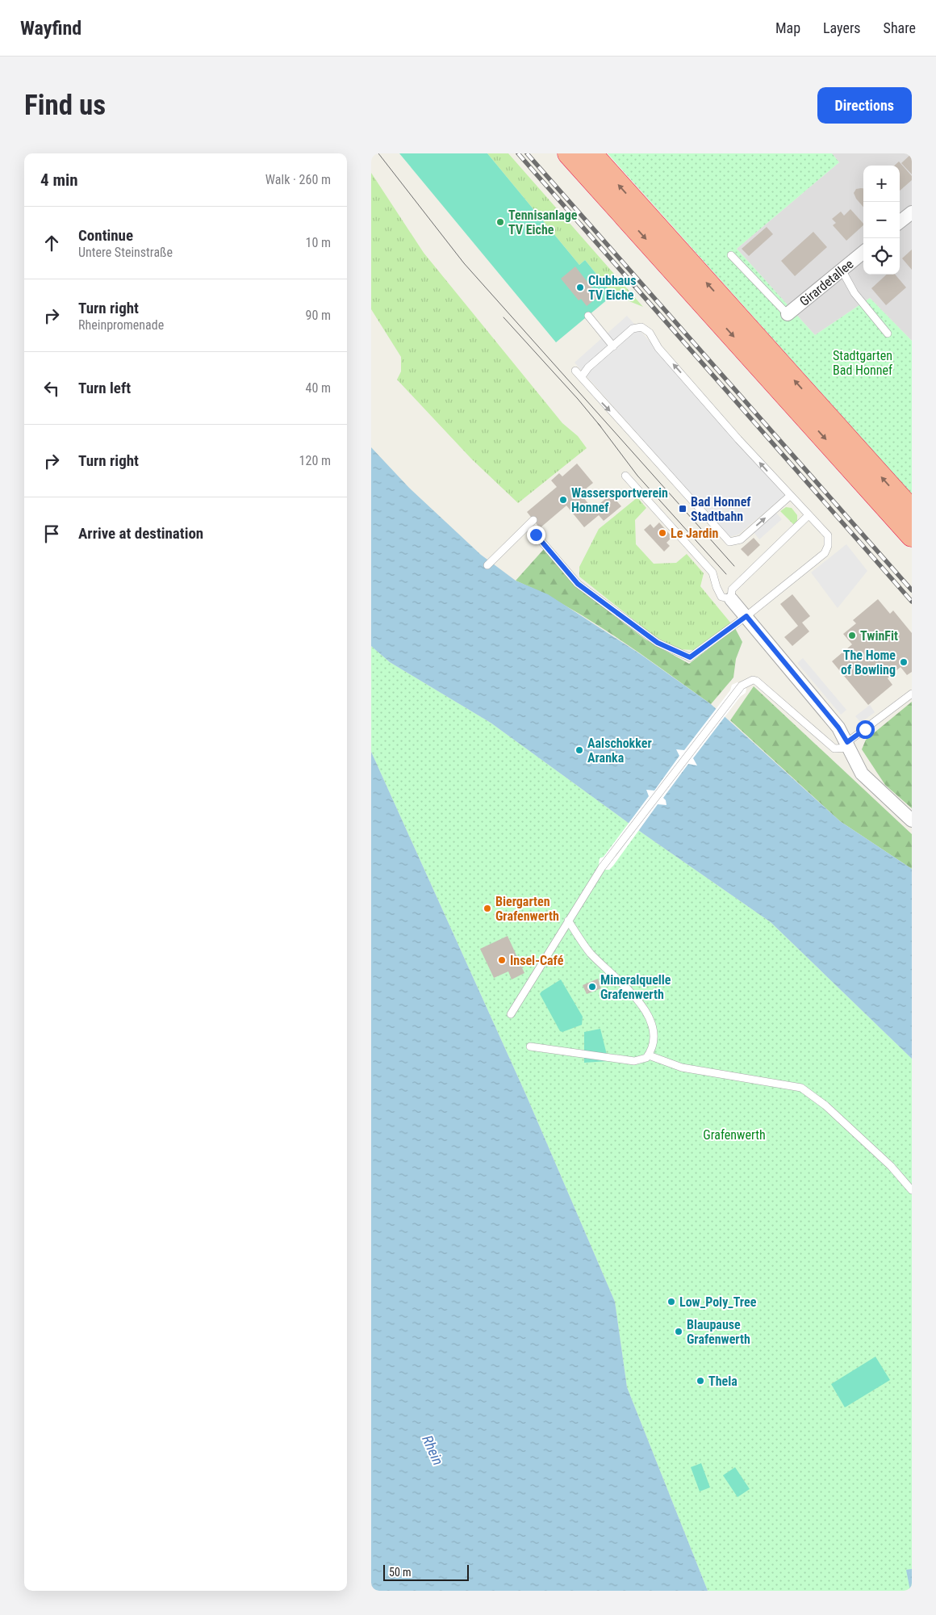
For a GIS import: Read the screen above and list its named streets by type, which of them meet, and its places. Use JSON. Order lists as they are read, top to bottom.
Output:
{
  "streets": {
    "street": ["Girardetallee"]
  },
  "water": ["Rhein"],
  "parks": ["Stadtgarten Bad Honnef", "Grafenwerth"],
  "places": {
    "other": [
      "Tennisanlage TV Eiche",
      "Clubhaus TV Eiche",
      "Wassersportverein Honnef",
      "Le Jardin",
      "TwinFit",
      "The Home of Bowling",
      "Aalschokker Aranka",
      "Biergarten Grafenwerth",
      "Insel-Café",
      "Mineralquelle Grafenwerth",
      "Low_Poly_Tree",
      "Blaupause Grafenwerth",
      "Thela"
    ],
    "transit": ["Bad Honnef Stadtbahn"]
  },
  "scale_bar": "50 m",
  "page": {
    "header": "Wayfind",
    "nav": ["Map", "Layers", "Share"],
    "buttons": "Directions",
    "title": "Find us",
    "heading": ["4 min", "Walk · 260 m"],
    "map_buttons": ["+", "−"],
    "list": [
      ["Continue", "Untere Steinstraße", "10 m"],
      ["Turn right", "Rheinpromenade", "90 m"],
      ["Turn left", "40 m"],
      ["Turn right", "120 m"],
      "Arrive at destination"
    ],
    "scale": "50 m"
  }
}
